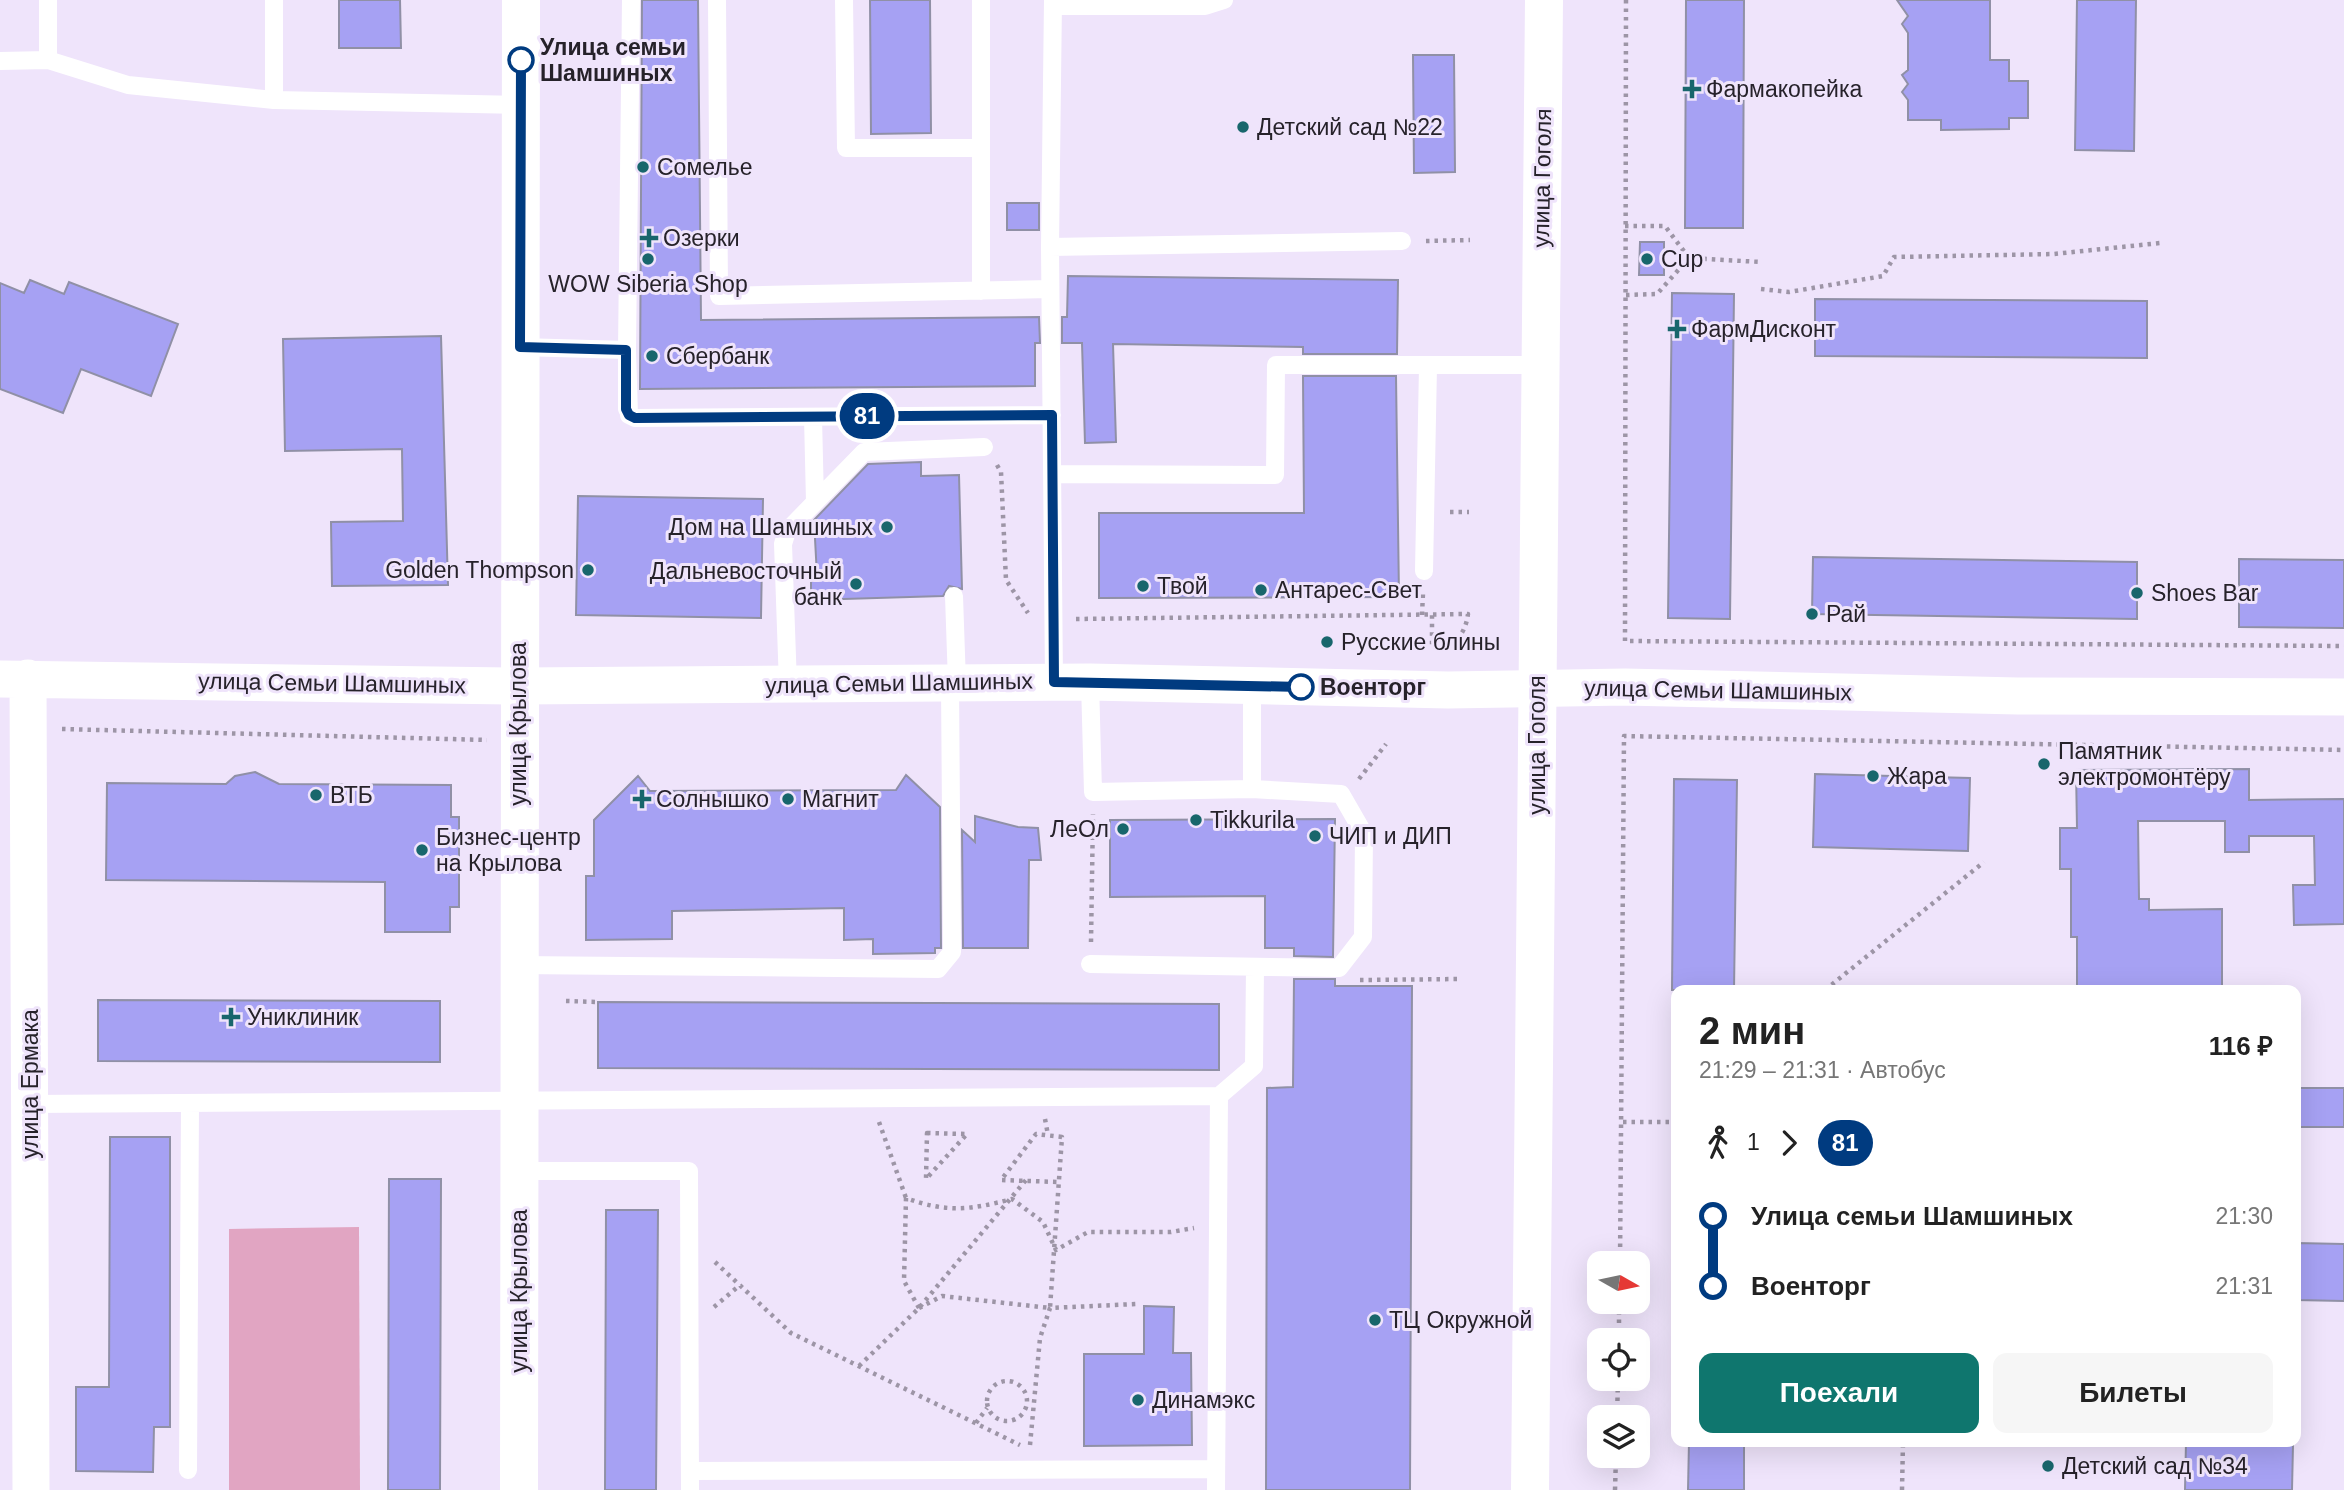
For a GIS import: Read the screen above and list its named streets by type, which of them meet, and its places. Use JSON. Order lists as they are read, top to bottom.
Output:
{
  "streets": {
    "street": [
      "улица Гоголя",
      "улица Семьи Шамшиных",
      "улица Крылова",
      "улица Ермака"
    ]
  },
  "crossings": [
    ["улица Гоголя", "улица Семьи Шамшиных"],
    ["улица Семьи Шамшиных", "улица Крылова"],
    ["улица Семьи Шамшиных", "улица Ермака"]
  ],
  "places": {
    "other": [
      "Улица семьи Шамшиных",
      "Детский сад №22",
      "Сомелье",
      "WOW Siberia Shop",
      "Cup",
      "Сбербанк",
      "Дом на Шамшиных",
      "Golden Thompson",
      "Дальневосточный банк",
      "Твой",
      "Антарес-Свет",
      "Shoes Bar",
      "Рай",
      "Русские блины",
      "Военторг",
      "Памятник электромонтёру",
      "Жара",
      "ВТБ",
      "Магнит",
      "Tikkurila",
      "ЛеОл",
      "ЧИП и ДИП",
      "Бизнес-центр на Крылова",
      "ТЦ Окружной",
      "Динамэкс",
      "Детский сад №34"
    ],
    "health": [
      "Фармакопейка",
      "Озерки",
      "ФармДисконт",
      "Солнышко",
      "Униклиник"
    ]
  },
  "lines": ["bus line 81"],
  "north": "right",
  "page": {
    "on_map": "81",
    "heading": ["2 мин", "21:29 – 21:31 · Автобус", "116 ₽"],
    "legs": ["1", "81"],
    "list": [
      {
        "name": "Улица семьи Шамшиных",
        "value": "21:30"
      },
      {
        "name": "Военторг",
        "value": "21:31"
      }
    ],
    "buttons": ["Поехали", "Билеты"]
  }
}
